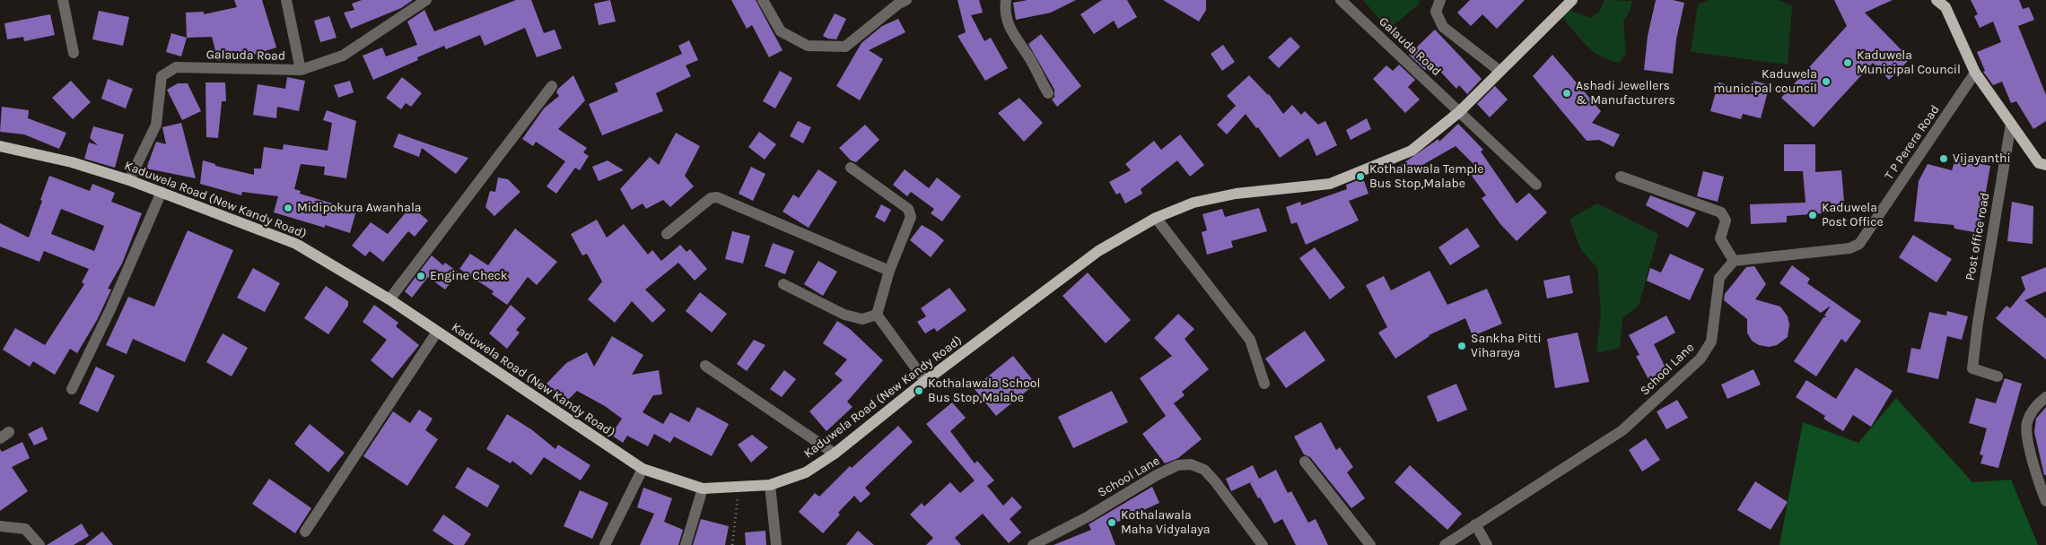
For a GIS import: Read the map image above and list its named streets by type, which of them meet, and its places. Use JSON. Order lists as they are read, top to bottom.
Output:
{
  "streets": {
    "main road": ["Kaduwela Road (New Kandy Road)"],
    "street": [
      "Galauda Road",
      "T P Perera Road",
      "Post office road",
      "School Lane"
    ]
  },
  "crossings": [
    ["Galauda Road", "Kaduwela Road (New Kandy Road)"],
    ["T P Perera Road", "School Lane"]
  ],
  "places": [
    "Kaduwela Municipal Council",
    "Kaduwela municipal council",
    "Ashadi Jewellers & Manufacturers",
    "Vijayanthi",
    "Kothalawala Temple Bus Stop,Malabe",
    "Midipokura Awanhala",
    "Kaduwela Post Office",
    "Engine Check",
    "Sankha Pitti Viharaya",
    "Kothalawala School Bus Stop,Malabe",
    "Kothalawala Maha Vidyalaya"
  ]
}
